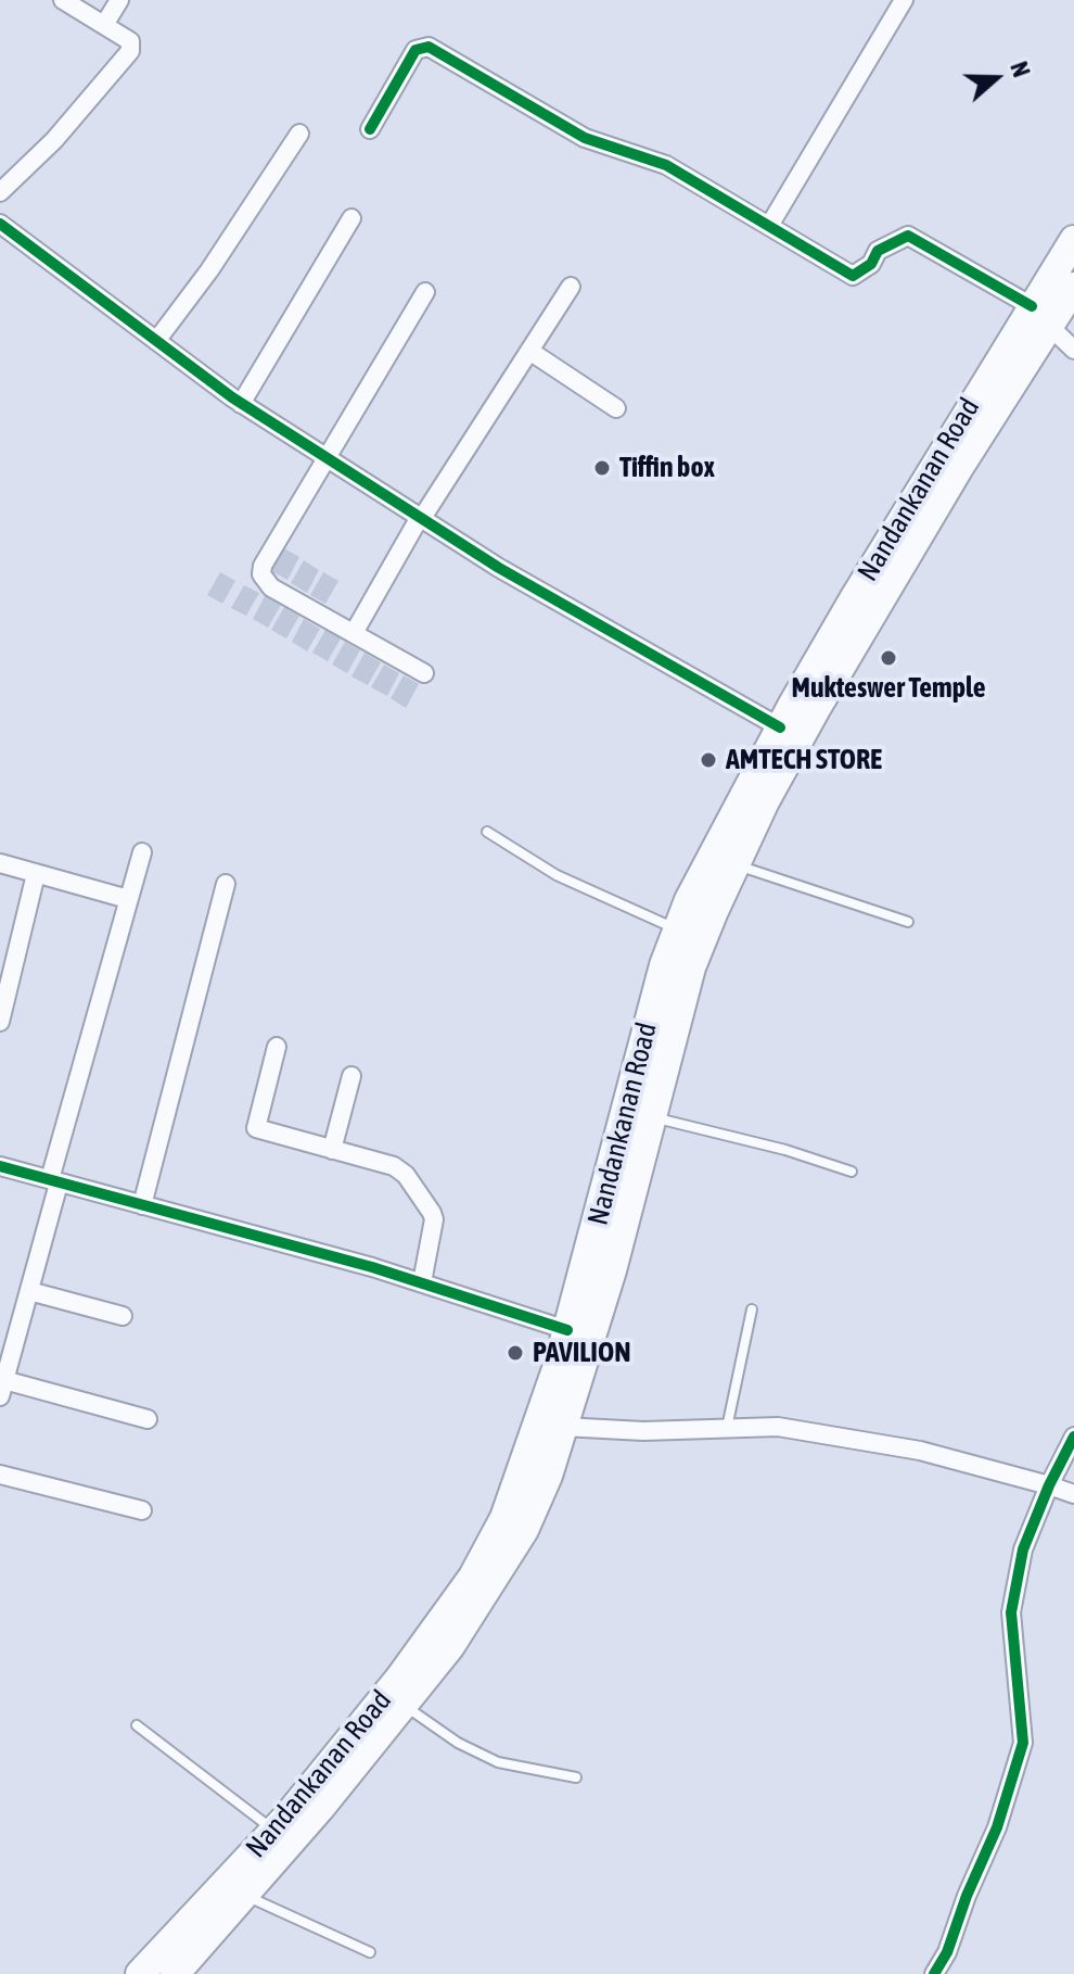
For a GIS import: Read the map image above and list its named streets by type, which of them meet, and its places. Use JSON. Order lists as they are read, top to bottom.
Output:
{
  "streets": {
    "main road": ["Nandankanan Road"]
  },
  "places": [
    "Tiffin box",
    "Mukteswer Temple",
    "AMTECH STORE",
    "PAVILION"
  ],
  "north": "right"
}
